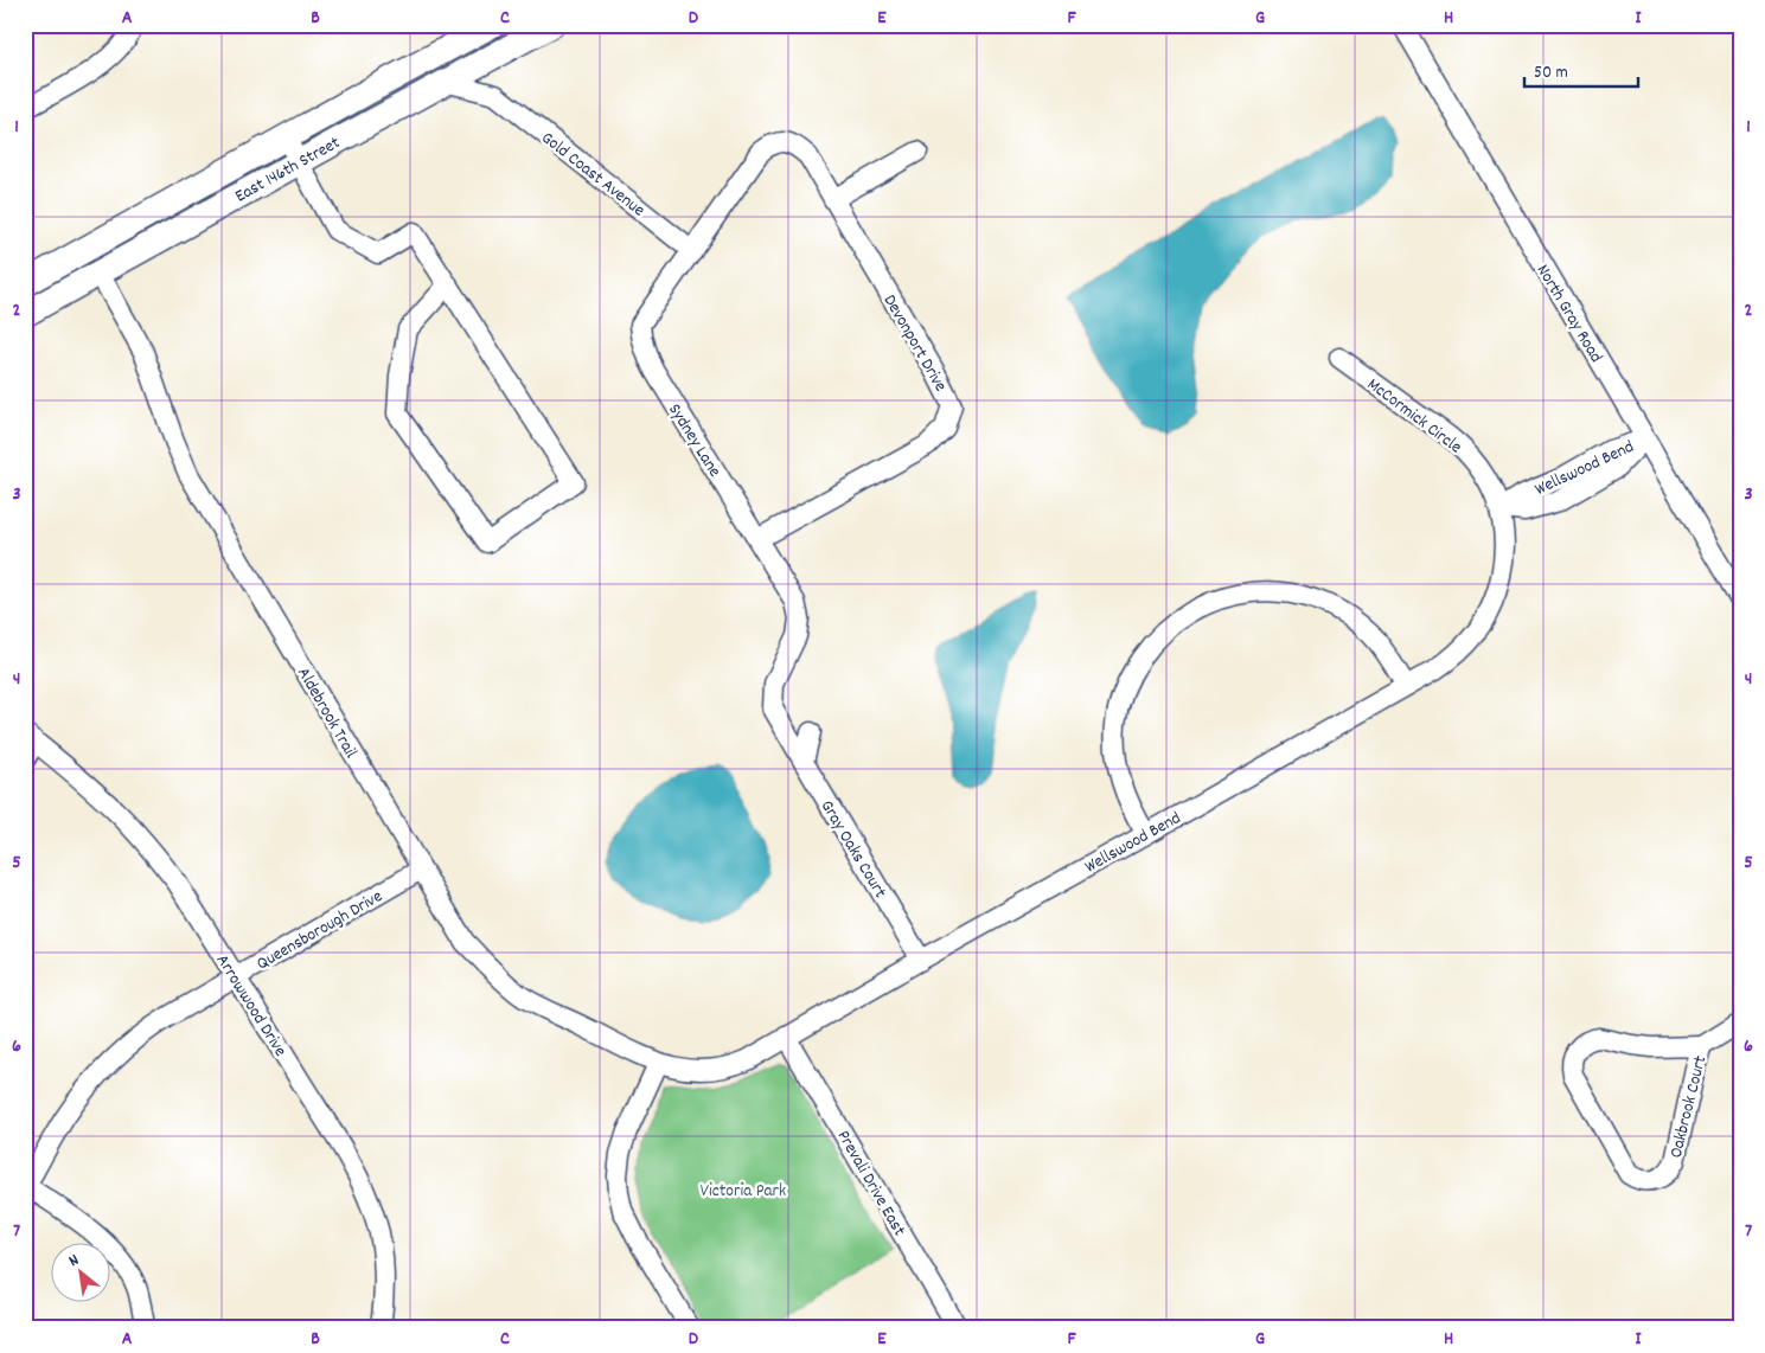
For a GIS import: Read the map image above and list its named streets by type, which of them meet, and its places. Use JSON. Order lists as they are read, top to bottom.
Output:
{
  "streets": {
    "main road": ["East 146th Street"],
    "street": [
      "Gold Coast Avenue",
      "North Gray Road",
      "Devonport Drive",
      "McCormick Circle",
      "Sydney Lane",
      "Wellswood Bend",
      "Aldebrook Trail",
      "Gray Oaks Court",
      "Queensborough Drive",
      "Arrowwood Drive",
      "Oakbrook Court",
      "Prevali Drive East"
    ]
  },
  "crossings": [
    ["East 146th Street", "Gold Coast Avenue"],
    ["East 146th Street", "Aldebrook Trail"],
    ["Gold Coast Avenue", "Sydney Lane"],
    ["North Gray Road", "Wellswood Bend"],
    ["Devonport Drive", "Sydney Lane"],
    ["McCormick Circle", "Wellswood Bend"],
    ["Sydney Lane", "Gray Oaks Court"],
    ["Wellswood Bend", "Aldebrook Trail"],
    ["Wellswood Bend", "Gray Oaks Court"],
    ["Wellswood Bend", "Prevali Drive East"],
    ["Aldebrook Trail", "Queensborough Drive"],
    ["Queensborough Drive", "Arrowwood Drive"]
  ],
  "parks": ["Victoria Park"],
  "scale_bar": "50 m",
  "north": "top left",
  "grid": {
    "columns": [
      "A",
      "B",
      "C",
      "D",
      "E",
      "F",
      "G",
      "H",
      "I"
    ],
    "rows": [
      "1",
      "2",
      "3",
      "4",
      "5",
      "6",
      "7"
    ]
  }
}
